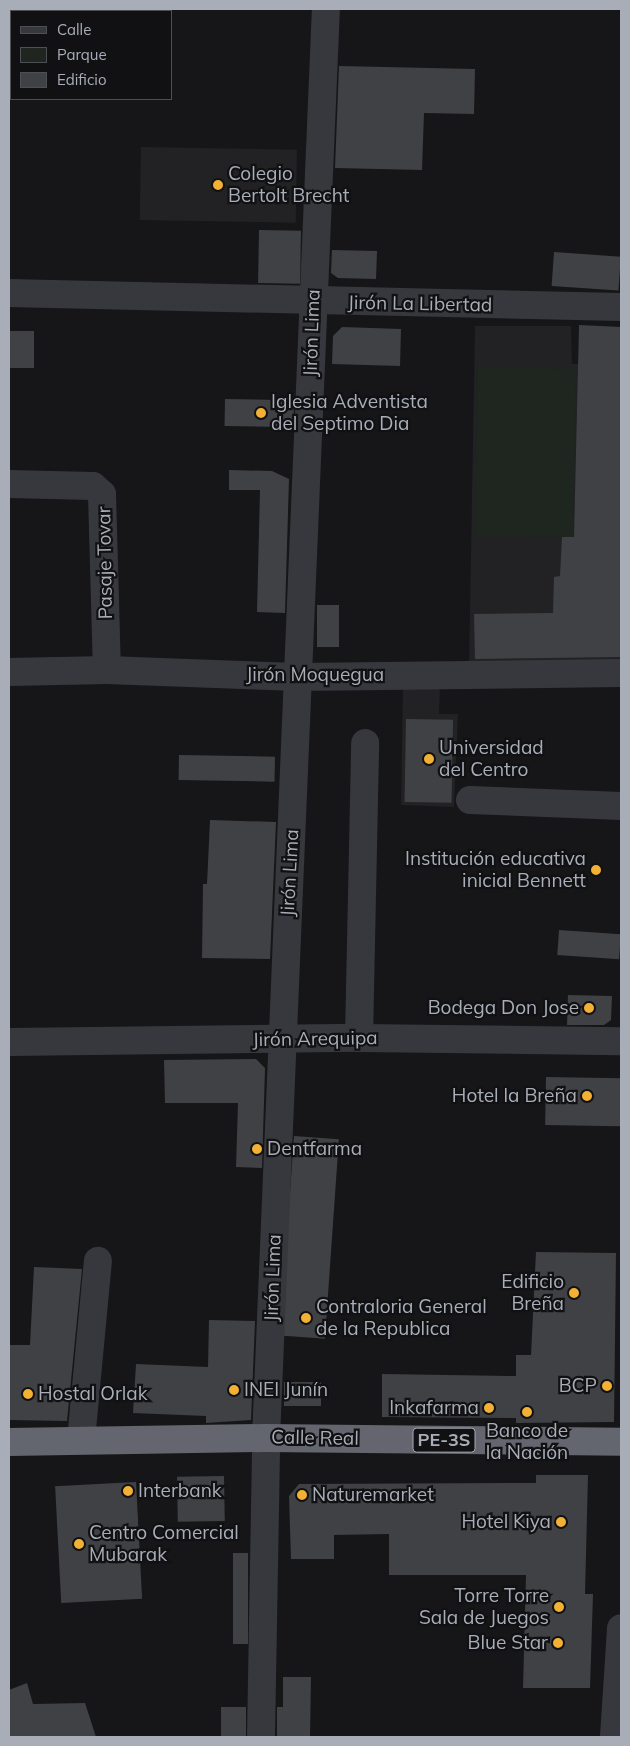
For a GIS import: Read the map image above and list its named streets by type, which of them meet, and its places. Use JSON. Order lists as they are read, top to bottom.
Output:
{
  "streets": {
    "highway": ["Calle Real", "PE-3S"],
    "street": [
      "Jirón La Libertad",
      "Jirón Lima",
      "Pasaje Tovar",
      "Jirón Moquegua",
      "Jirón Arequipa"
    ]
  },
  "crossings": [
    ["Jirón La Libertad", "Jirón Lima"],
    ["Jirón Lima", "Jirón Moquegua"],
    ["Jirón Lima", "Jirón Arequipa"],
    ["Jirón Lima", "Calle Real"],
    ["Pasaje Tovar", "Jirón Moquegua"]
  ],
  "places": [
    "Colegio Bertolt Brecht",
    "Iglesia Adventista del Septimo Dia",
    "Universidad del Centro",
    "Institución educativa inicial Bennett",
    "Bodega Don Jose",
    "Hotel la Breña",
    "Dentfarma",
    "Edificio Breña",
    "Contraloria General de la Republica",
    "BCP",
    "INEI Junín",
    "Hostal Orlak",
    "Inkafarma",
    "Banco de la Nación",
    "Interbank",
    "Naturemarket",
    "Hotel Kiya",
    "Centro Comercial Mubarak",
    "Torre Torre Sala de Juegos",
    "Blue Star"
  ],
  "legend": ["Calle", "Parque", "Edificio"]
}
